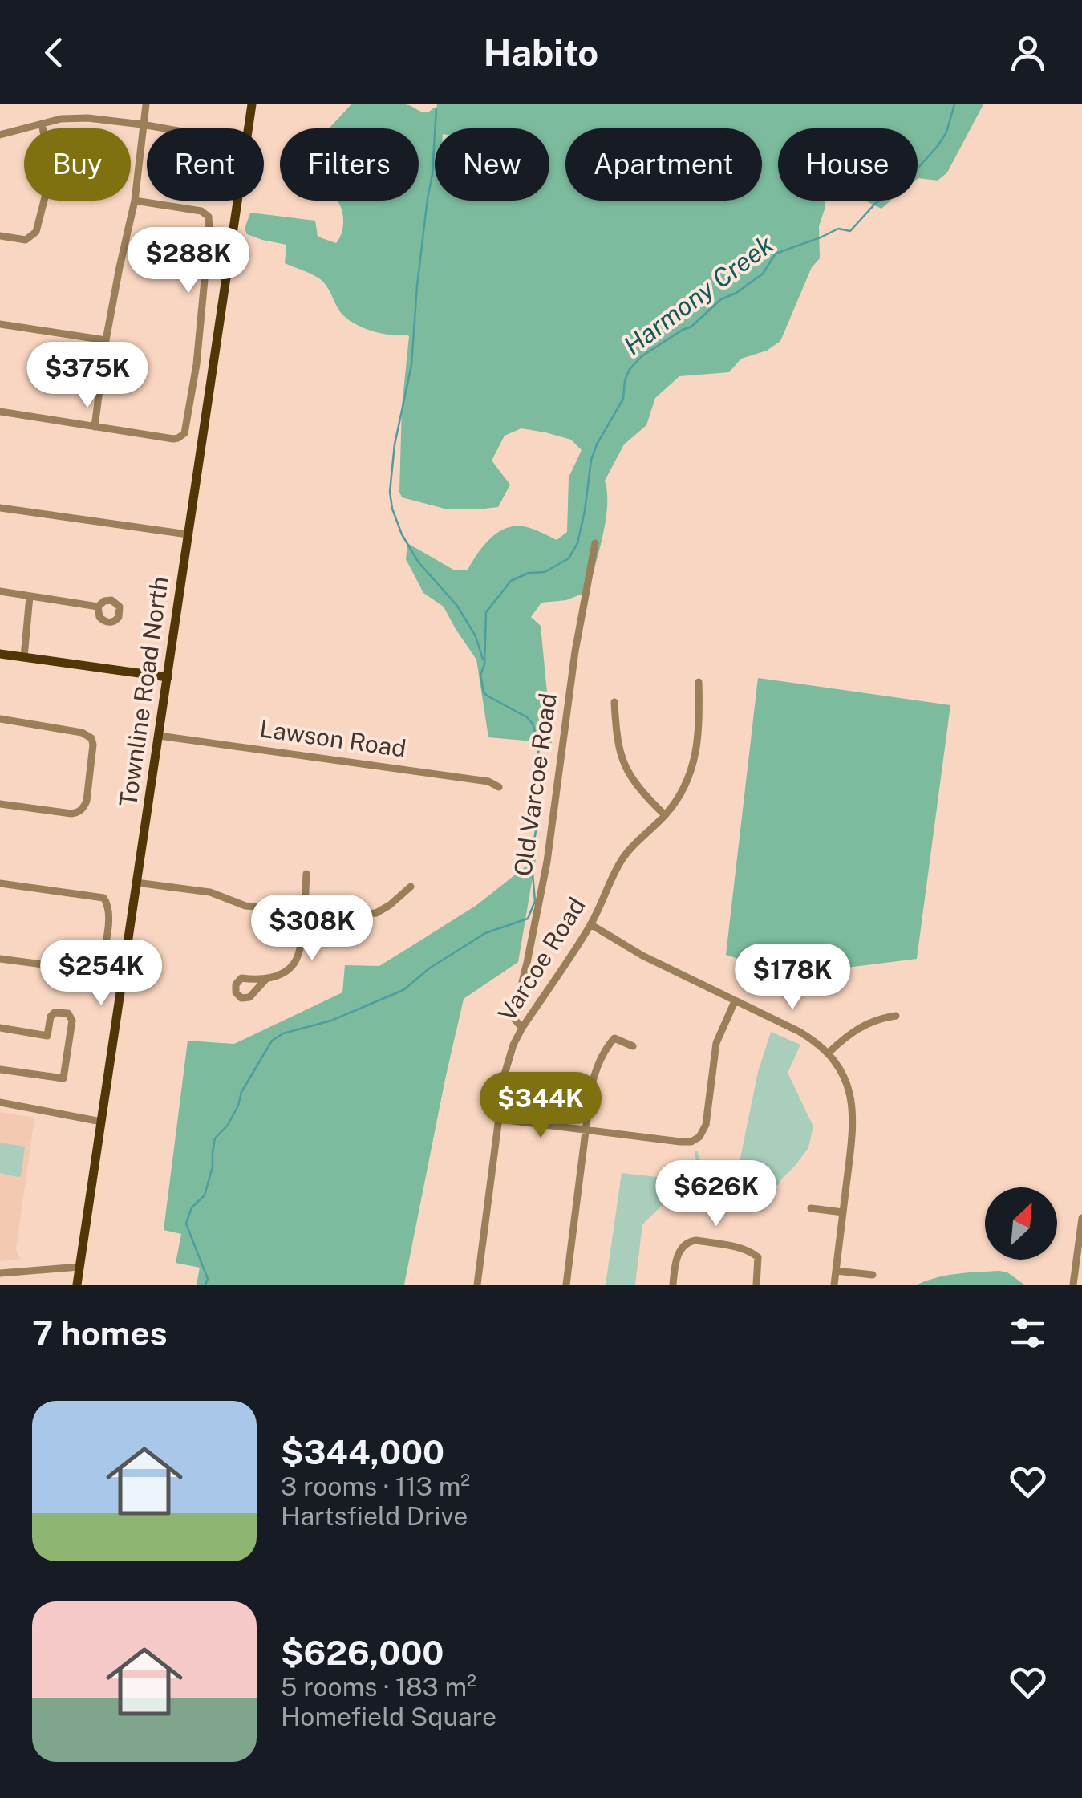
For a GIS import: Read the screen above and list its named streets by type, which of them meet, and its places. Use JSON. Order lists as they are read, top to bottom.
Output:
{
  "streets": {
    "main road": ["Townline Road North"],
    "street": ["Lawson Road", "Old Varcoe Road", "Varcoe Road"]
  },
  "crossings": [
    ["Townline Road North", "Lawson Road"],
    ["Old Varcoe Road", "Varcoe Road"]
  ],
  "water": ["Harmony Creek"],
  "north": "top right",
  "page": {
    "header": "Habito",
    "chip": [
      "Buy",
      "Rent",
      "Filters",
      "New",
      "Apartment",
      "House"
    ],
    "price": [
      "$288K",
      "$375K",
      "$308K",
      "$254K",
      "$178K",
      "$344K",
      "$626K"
    ],
    "heading": "7 homes",
    "list": [
      {
        "name": "$344,000",
        "note": "3 rooms · 113 m² · Hartsfield Drive"
      },
      {
        "name": "$626,000",
        "note": "5 rooms · 183 m² · Homefield Square"
      }
    ]
  }
}
